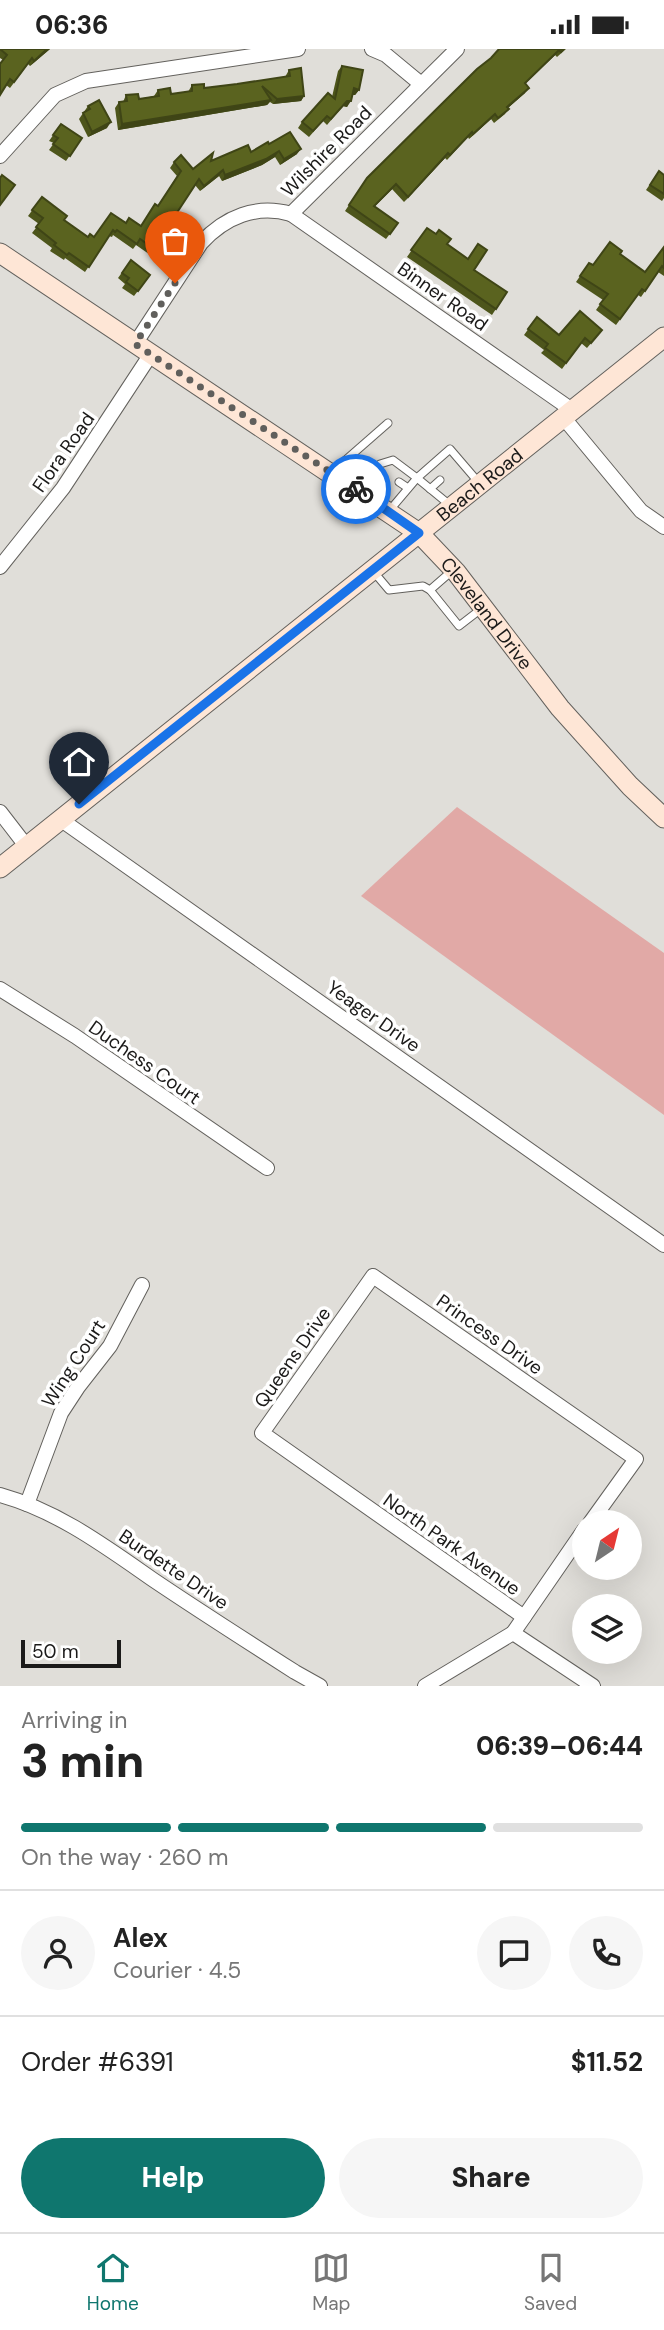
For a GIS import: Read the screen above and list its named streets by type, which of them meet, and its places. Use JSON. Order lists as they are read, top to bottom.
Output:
{
  "streets": {
    "street": [
      "Wilshire Road",
      "Binner Road",
      "Flora Road",
      "Beach Road",
      "Cleveland Drive",
      "Yeager Drive",
      "Duchess Court",
      "Princess Drive",
      "Queens Drive",
      "Wing Court",
      "North Park Avenue",
      "Burdette Drive"
    ]
  },
  "crossings": [
    ["Wilshire Road", "Binner Road"],
    ["Wilshire Road", "Flora Road"],
    ["Wilshire Road", "Cleveland Drive"],
    ["Binner Road", "Beach Road"],
    ["Flora Road", "Cleveland Drive"],
    ["Beach Road", "Cleveland Drive"],
    ["Beach Road", "Yeager Drive"],
    ["Princess Drive", "Queens Drive"],
    ["Queens Drive", "North Park Avenue"],
    ["Wing Court", "Burdette Drive"]
  ],
  "scale_bar": "50 m",
  "north": "top right",
  "page": {
    "status": "06:36",
    "scale": "50 m",
    "heading": ["3 min", "Arriving in", "06:39–06:44"],
    "panel": [
      "Alex",
      "Courier · 4.5",
      "Order #6391",
      "$11.52"
    ],
    "bar": "On the way · 260 m",
    "buttons": ["Help", "Share"],
    "tabs": ["Home", "Map", "Saved"]
  }
}
